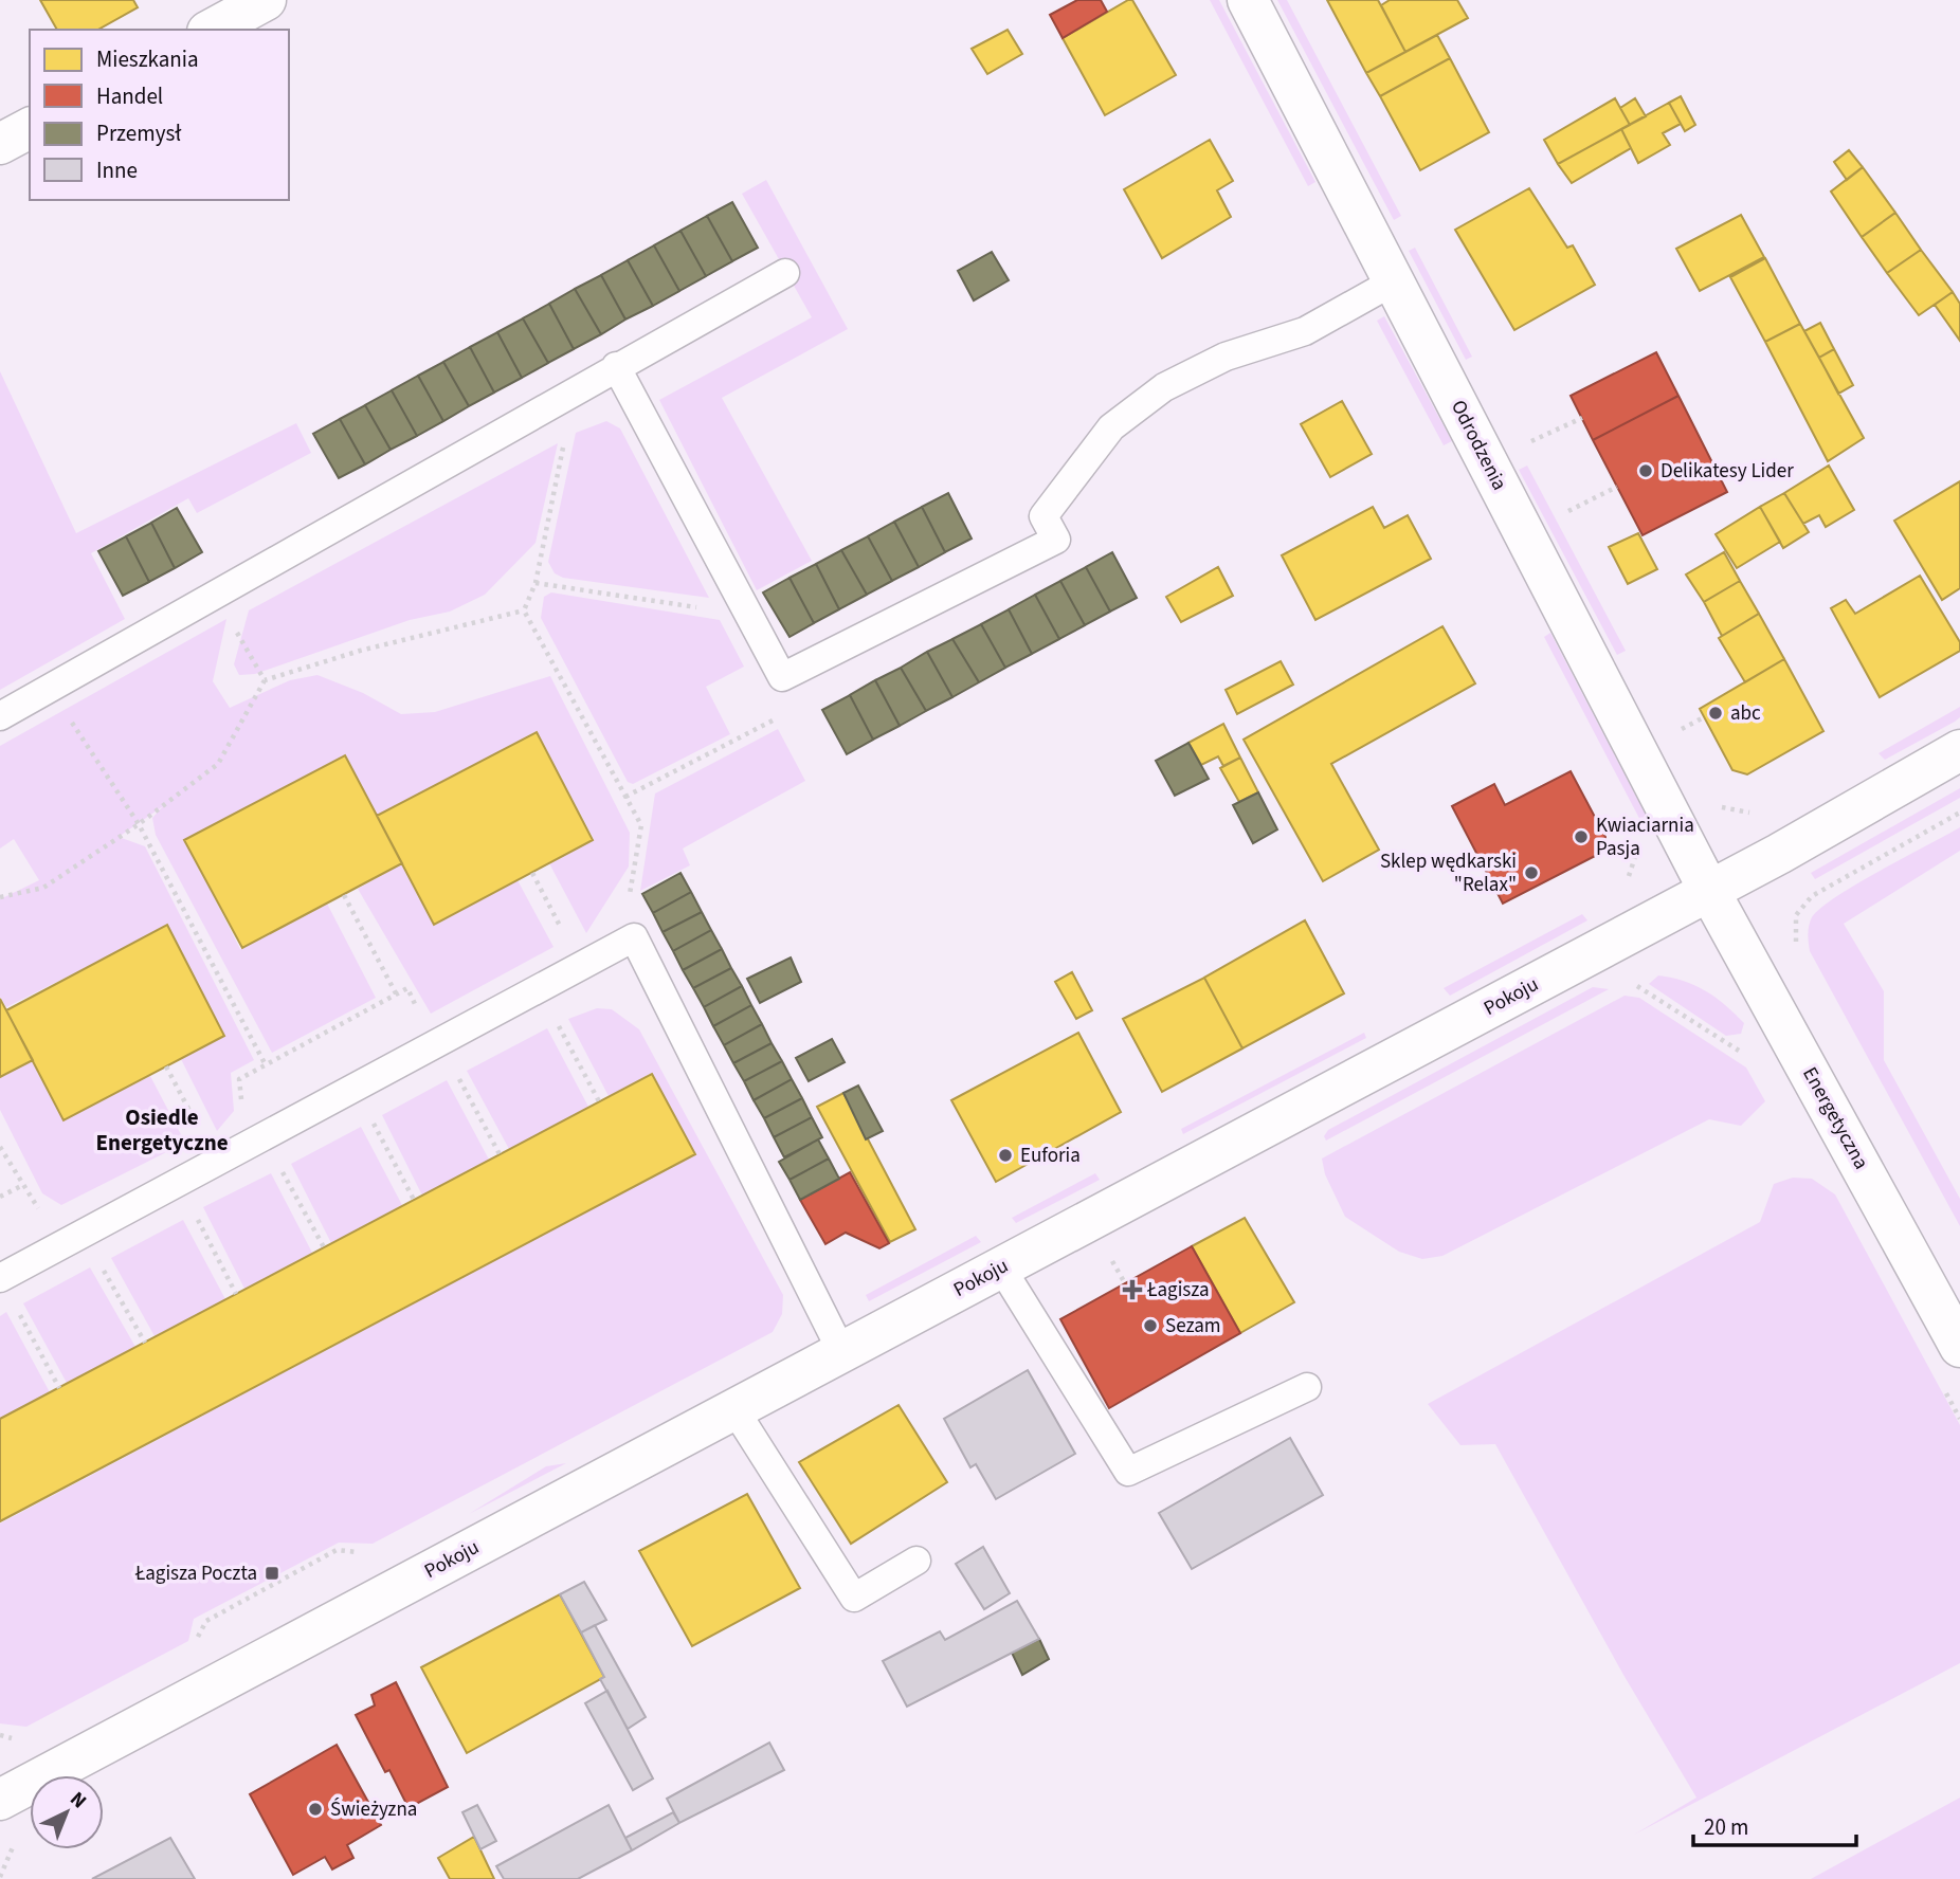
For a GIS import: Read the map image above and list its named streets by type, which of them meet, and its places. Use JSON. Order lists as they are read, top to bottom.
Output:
{
  "streets": {
    "street": ["Odrodzenia", "Pokoju", "Energetyczna"]
  },
  "crossings": [
    ["Odrodzenia", "Pokoju"],
    ["Odrodzenia", "Energetyczna"],
    ["Pokoju", "Energetyczna"]
  ],
  "districts": ["Osiedle Energetyczne"],
  "places": {
    "other": [
      "Delikatesy Lider",
      "abc",
      "Kwiaciarnia Pasja",
      "Sklep wędkarski \"Relax\"",
      "Euforia",
      "Sezam",
      "Świeżyzna"
    ],
    "health": ["Łagisza"],
    "transit": ["Łagisza Poczta"]
  },
  "legend": [
    "Mieszkania",
    "Handel",
    "Przemysł",
    "Inne"
  ],
  "scale_bar": "20 m",
  "north": "top right"
}
